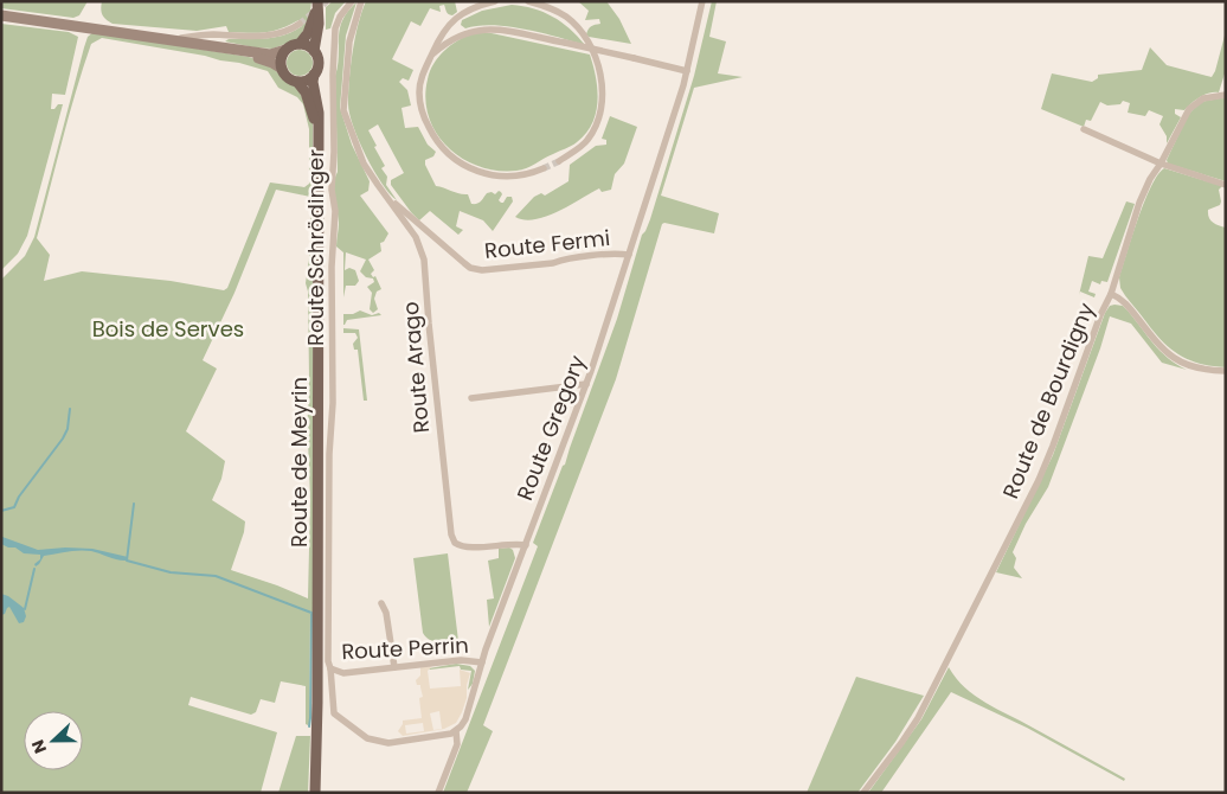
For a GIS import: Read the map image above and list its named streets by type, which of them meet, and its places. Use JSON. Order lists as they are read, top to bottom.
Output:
{
  "streets": {
    "main road": ["Route de Meyrin"],
    "street": [
      "Route Fermi",
      "Route Schrödinger",
      "Route Arago",
      "Route de Bourdigny",
      "Route Gregory",
      "Route Perrin"
    ]
  },
  "crossings": [
    ["Route Fermi", "Route Arago"],
    ["Route Fermi", "Route Gregory"],
    ["Route Schrödinger", "Route Gregory"],
    ["Route Schrödinger", "Route Perrin"],
    ["Route Arago", "Route Gregory"],
    ["Route Gregory", "Route Perrin"]
  ],
  "parks": ["Bois de Serves"],
  "north": "left"
}
